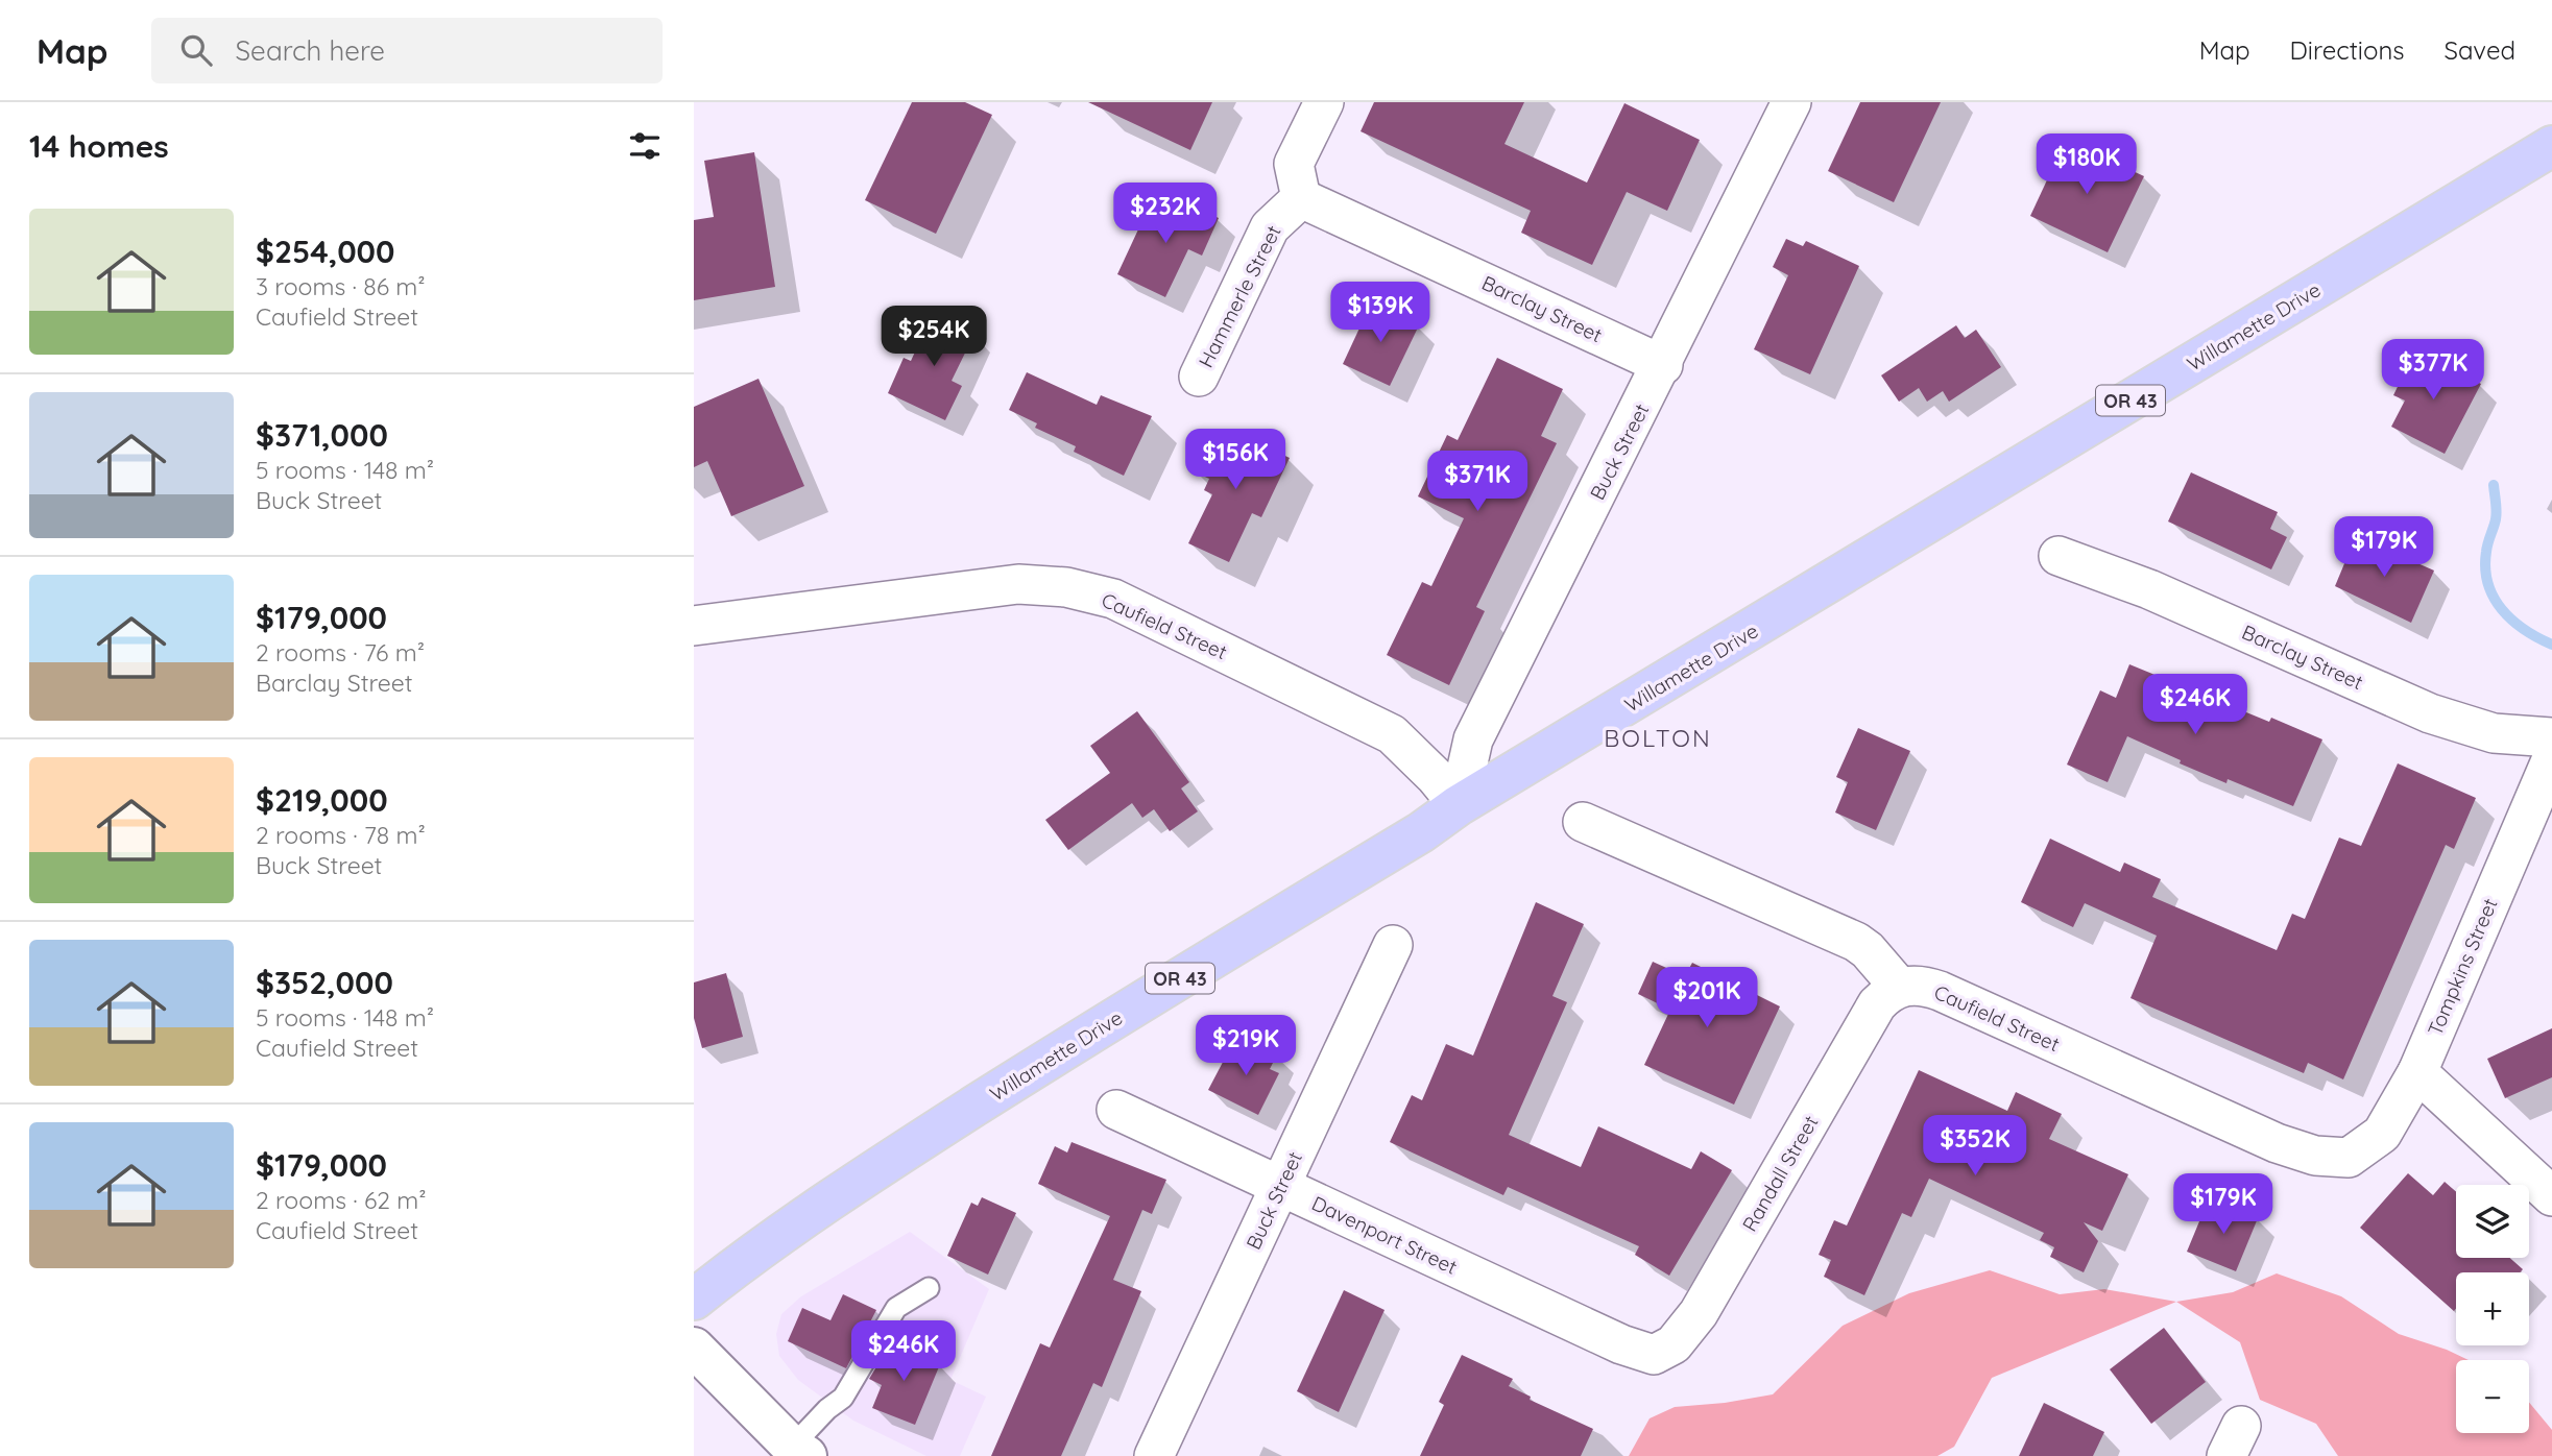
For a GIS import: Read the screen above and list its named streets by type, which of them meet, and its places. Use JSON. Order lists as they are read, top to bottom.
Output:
{
  "streets": {
    "main road": ["Willamette Drive", "OR 43"],
    "street": [
      "Hammerle Street",
      "Barclay Street",
      "Buck Street",
      "Caufield Street",
      "Tompkins Street",
      "Randall Street",
      "Davenport Street"
    ]
  },
  "crossings": [
    ["Hammerle Street", "Barclay Street"],
    ["Barclay Street", "Buck Street"],
    ["Willamette Drive", "Buck Street"],
    ["Willamette Drive", "Caufield Street"],
    ["Buck Street", "Caufield Street"],
    ["Buck Street", "Davenport Street"],
    ["Caufield Street", "Tompkins Street"],
    ["Caufield Street", "Randall Street"],
    ["Randall Street", "Davenport Street"]
  ],
  "districts": ["BOLTON"],
  "page": {
    "header": "Map",
    "search": "Search here",
    "nav": ["Map", "Directions", "Saved"],
    "heading": "14 homes",
    "price": [
      "$180K",
      "$232K",
      "$139K",
      "$254K",
      "$377K",
      "$156K",
      "$371K",
      "$179K",
      "$246K",
      "$201K",
      "$219K",
      "$352K",
      "$179K",
      "$246K"
    ],
    "list": [
      {
        "name": "$254,000",
        "note": "3 rooms · 86 m² · Caufield Street"
      },
      {
        "name": "$371,000",
        "note": "5 rooms · 148 m² · Buck Street"
      },
      {
        "name": "$179,000",
        "note": "2 rooms · 76 m² · Barclay Street"
      },
      {
        "name": "$219,000",
        "note": "2 rooms · 78 m² · Buck Street"
      },
      {
        "name": "$352,000",
        "note": "5 rooms · 148 m² · Caufield Street"
      },
      {
        "name": "$179,000",
        "note": "2 rooms · 62 m² · Caufield Street"
      }
    ],
    "map_buttons": ["+", "−"]
  }
}
